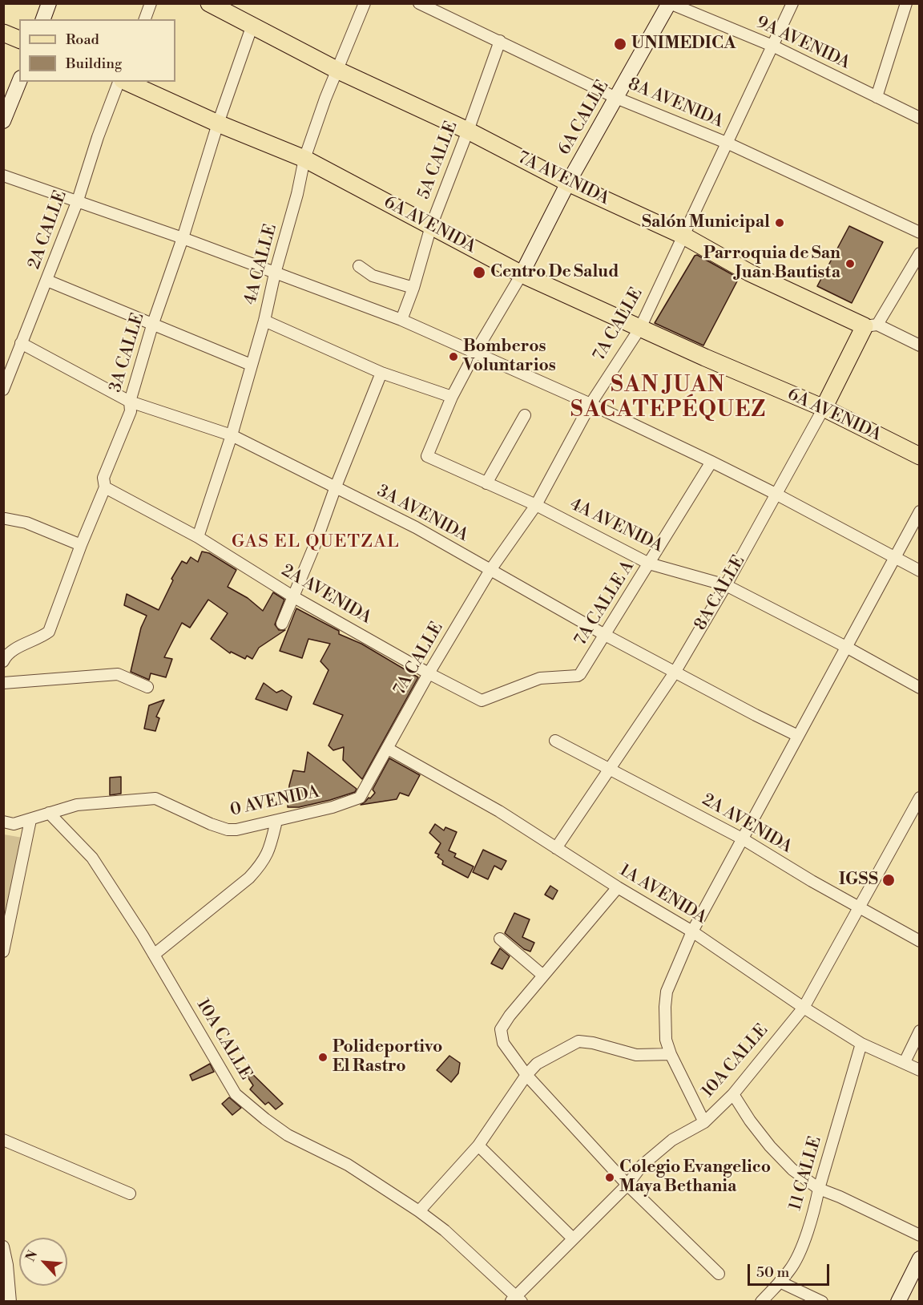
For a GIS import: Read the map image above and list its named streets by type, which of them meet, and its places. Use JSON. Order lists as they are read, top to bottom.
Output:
{
  "streets": {
    "main road": ["7A AVENIDA", "6A AVENIDA", "8A CALLE"],
    "street": [
      "9A AVENIDA",
      "8A AVENIDA",
      "6A CALLE",
      "5A CALLE",
      "2A CALLE",
      "4A CALLE",
      "7A CALLE",
      "3A CALLE",
      "3A AVENIDA",
      "4A AVENIDA",
      "2A AVENIDA",
      "7A CALLE A",
      "0 AVENIDA",
      "1A AVENIDA",
      "10A CALLE",
      "11 CALLE"
    ]
  },
  "crossings": [
    ["9A AVENIDA", "6A CALLE"],
    ["9A AVENIDA", "7A CALLE"],
    ["8A AVENIDA", "6A CALLE"],
    ["8A AVENIDA", "5A CALLE"],
    ["8A AVENIDA", "7A CALLE"],
    ["6A CALLE", "7A AVENIDA"],
    ["6A CALLE", "6A AVENIDA"],
    ["6A CALLE", "4A AVENIDA"],
    ["5A CALLE", "7A AVENIDA"],
    ["5A CALLE", "6A AVENIDA"],
    ["7A AVENIDA", "4A CALLE"],
    ["7A AVENIDA", "7A CALLE"],
    ["7A AVENIDA", "3A CALLE"],
    ["7A AVENIDA", "8A CALLE"],
    ["6A AVENIDA", "4A CALLE"],
    ["6A AVENIDA", "7A CALLE"],
    ["6A AVENIDA", "3A CALLE"],
    ["6A AVENIDA", "8A CALLE"],
    ["2A CALLE", "3A AVENIDA"],
    ["4A CALLE", "3A AVENIDA"],
    ["4A CALLE", "2A AVENIDA"],
    ["7A CALLE", "3A AVENIDA"],
    ["7A CALLE", "4A AVENIDA"],
    ["7A CALLE", "2A AVENIDA"],
    ["7A CALLE", "0 AVENIDA"],
    ["7A CALLE", "1A AVENIDA"],
    ["3A CALLE", "3A AVENIDA"],
    ["3A CALLE", "2A AVENIDA"],
    ["3A AVENIDA", "8A CALLE"],
    ["3A AVENIDA", "7A CALLE A"],
    ["4A AVENIDA", "8A CALLE"],
    ["4A AVENIDA", "7A CALLE A"],
    ["8A CALLE", "2A AVENIDA"],
    ["8A CALLE", "1A AVENIDA"],
    ["2A AVENIDA", "7A CALLE A"],
    ["2A AVENIDA", "10A CALLE"],
    ["0 AVENIDA", "10A CALLE"],
    ["1A AVENIDA", "10A CALLE"],
    ["1A AVENIDA", "11 CALLE"]
  ],
  "districts": ["SAN JUAN SACATEPÉQUEZ", "GAS EL QUETZAL"],
  "places": [
    "UNIMEDICA",
    "Salón Municipal",
    "Parroquia de San Juan Bautista",
    "Centro De Salud",
    "Bomberos Voluntarios",
    "IGSS",
    "Polideportivo El Rastro",
    "Colegio Evangelico Maya Bethania"
  ],
  "legend": ["Road", "Building"],
  "scale_bar": "50 m",
  "north": "top left"
}
